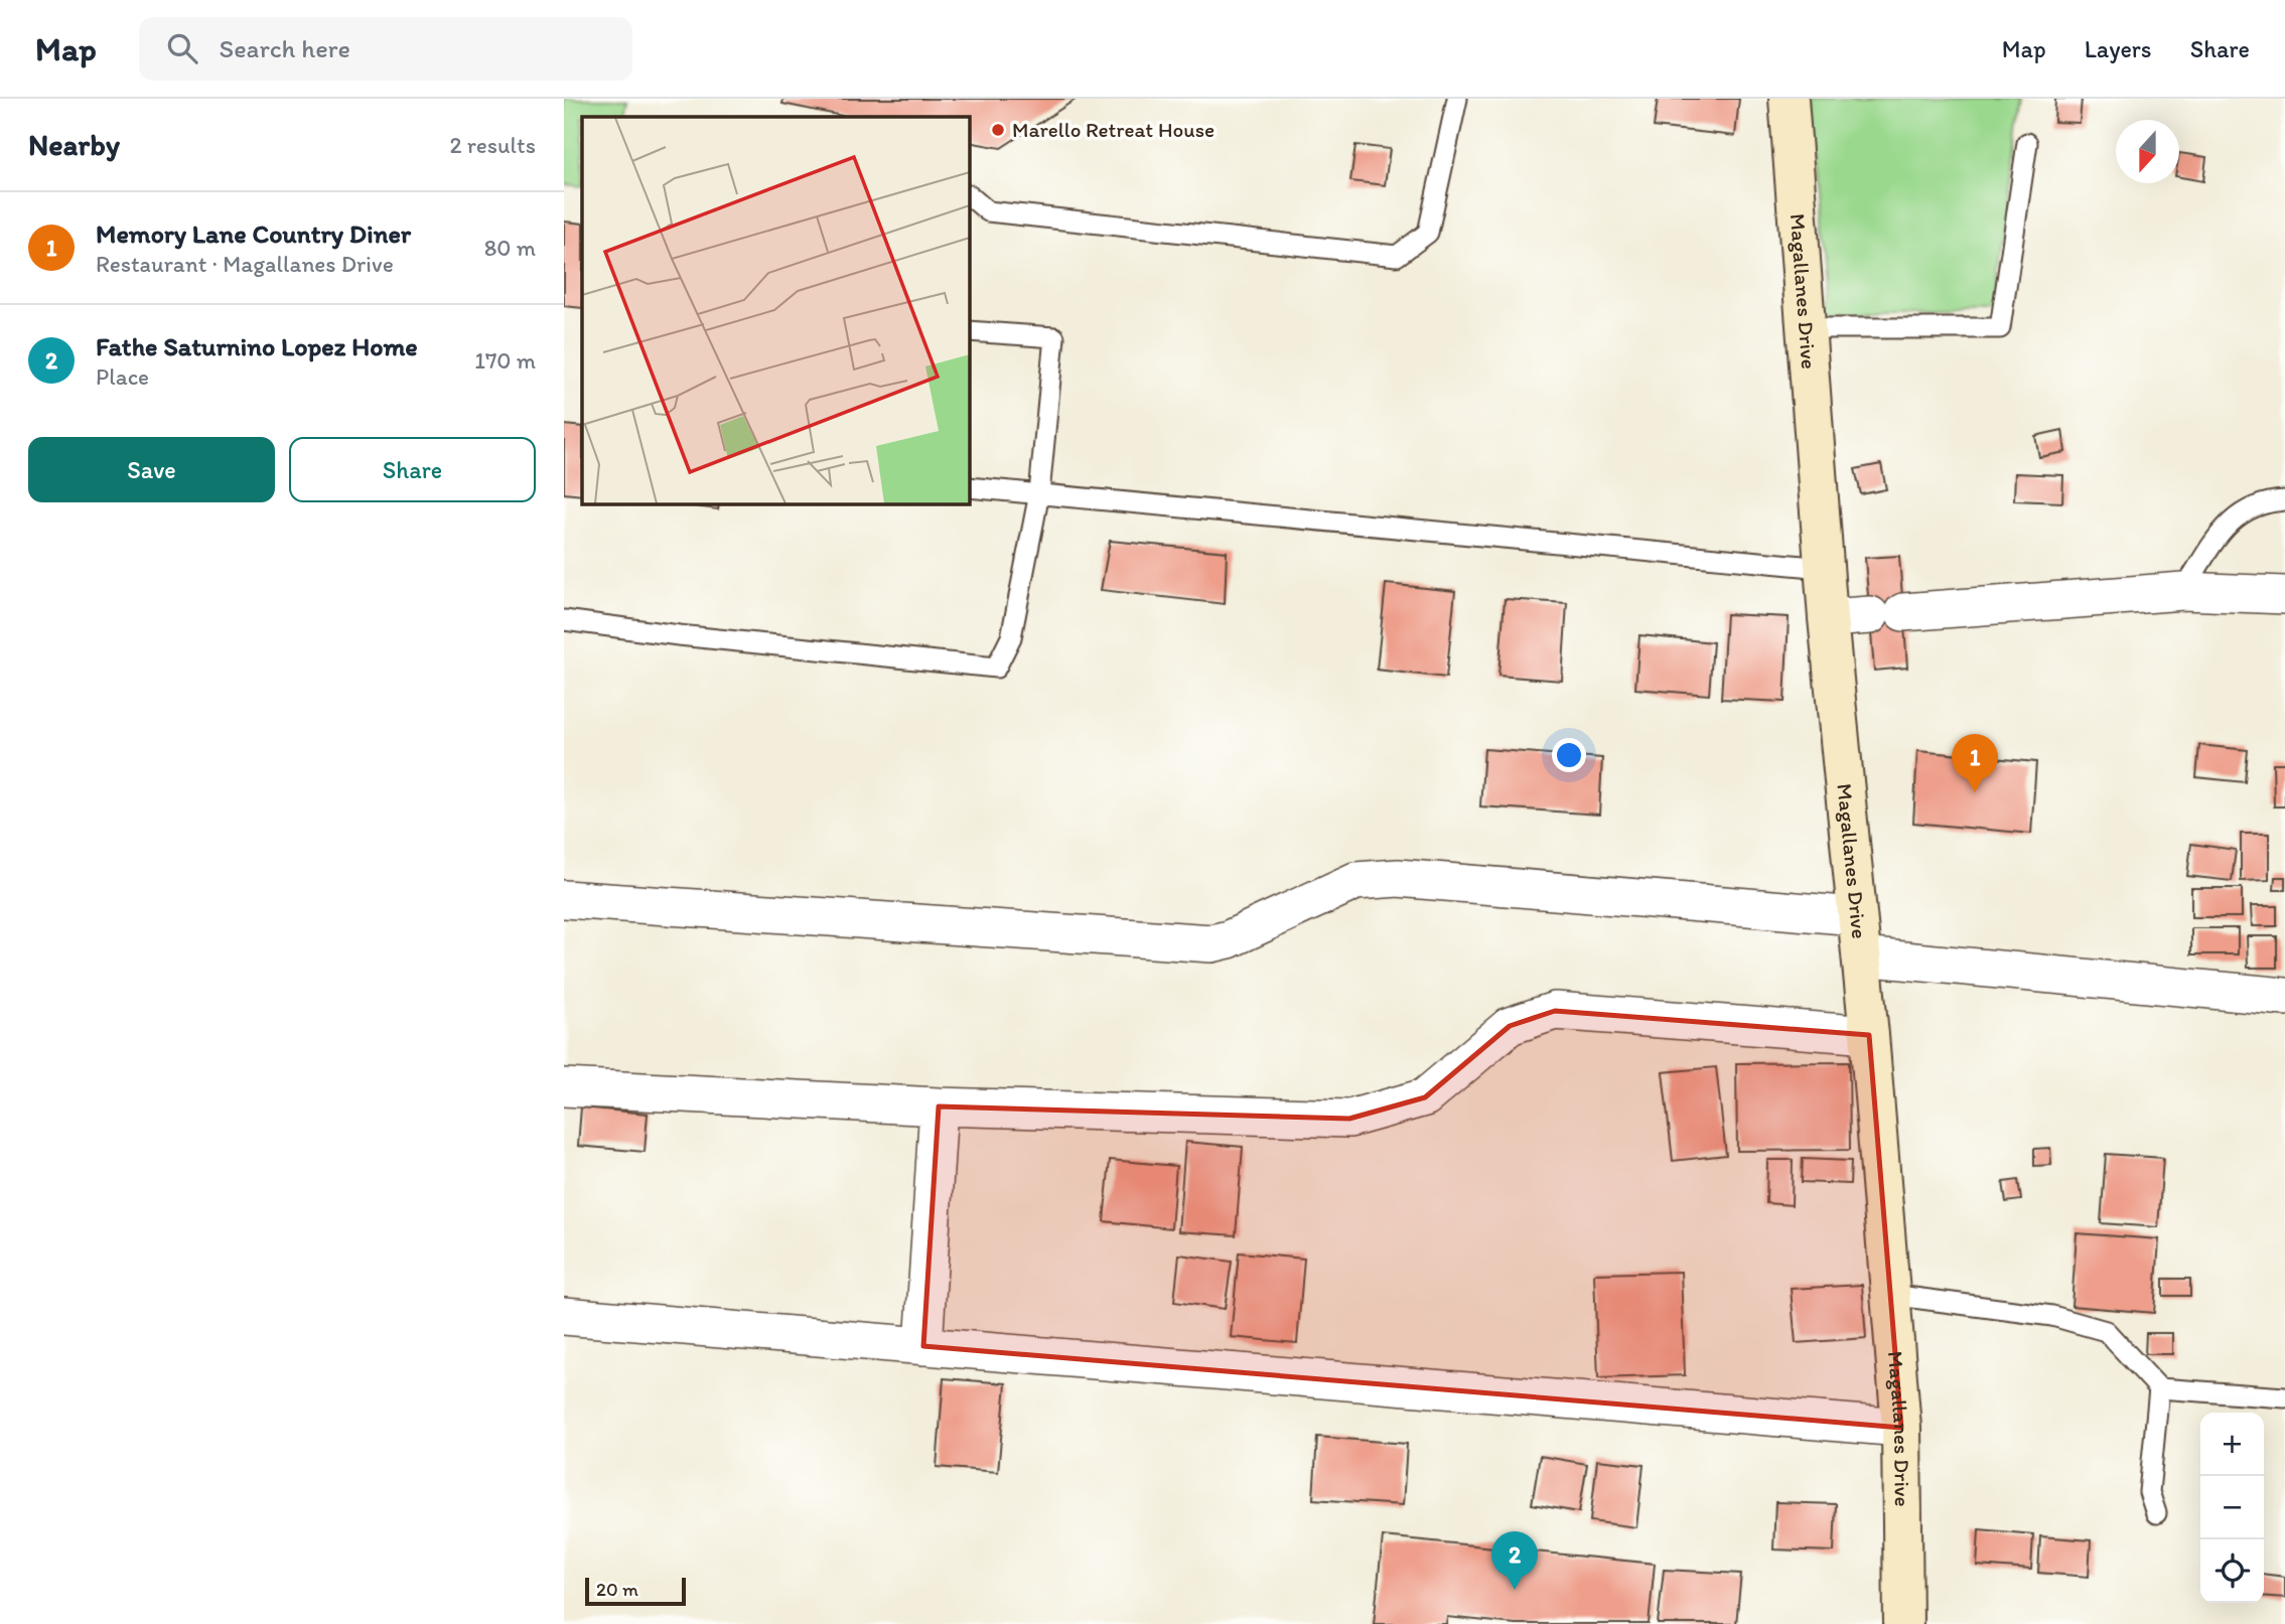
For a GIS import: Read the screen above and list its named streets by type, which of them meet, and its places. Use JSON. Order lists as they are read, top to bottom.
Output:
{
  "streets": {
    "street": ["Magallanes Drive"]
  },
  "places": ["Marello Retreat House"],
  "scale_bar": "20 m",
  "north": "bottom",
  "page": {
    "header": "Map",
    "search": "Search here",
    "nav": ["Map", "Layers", "Share"],
    "heading": ["Nearby", "2 results"],
    "list": [
      {
        "mark": "1",
        "name": "Memory Lane Country Diner",
        "note": "Restaurant · Magallanes Drive",
        "value": "80 m"
      },
      {
        "mark": "2",
        "name": "Fathe Saturnino Lopez Home",
        "note": "Place",
        "value": "170 m"
      }
    ],
    "buttons": ["Save", "Share"],
    "pins": ["1", "2"],
    "map_buttons": ["+", "−"],
    "scale": "20 m"
  }
}
